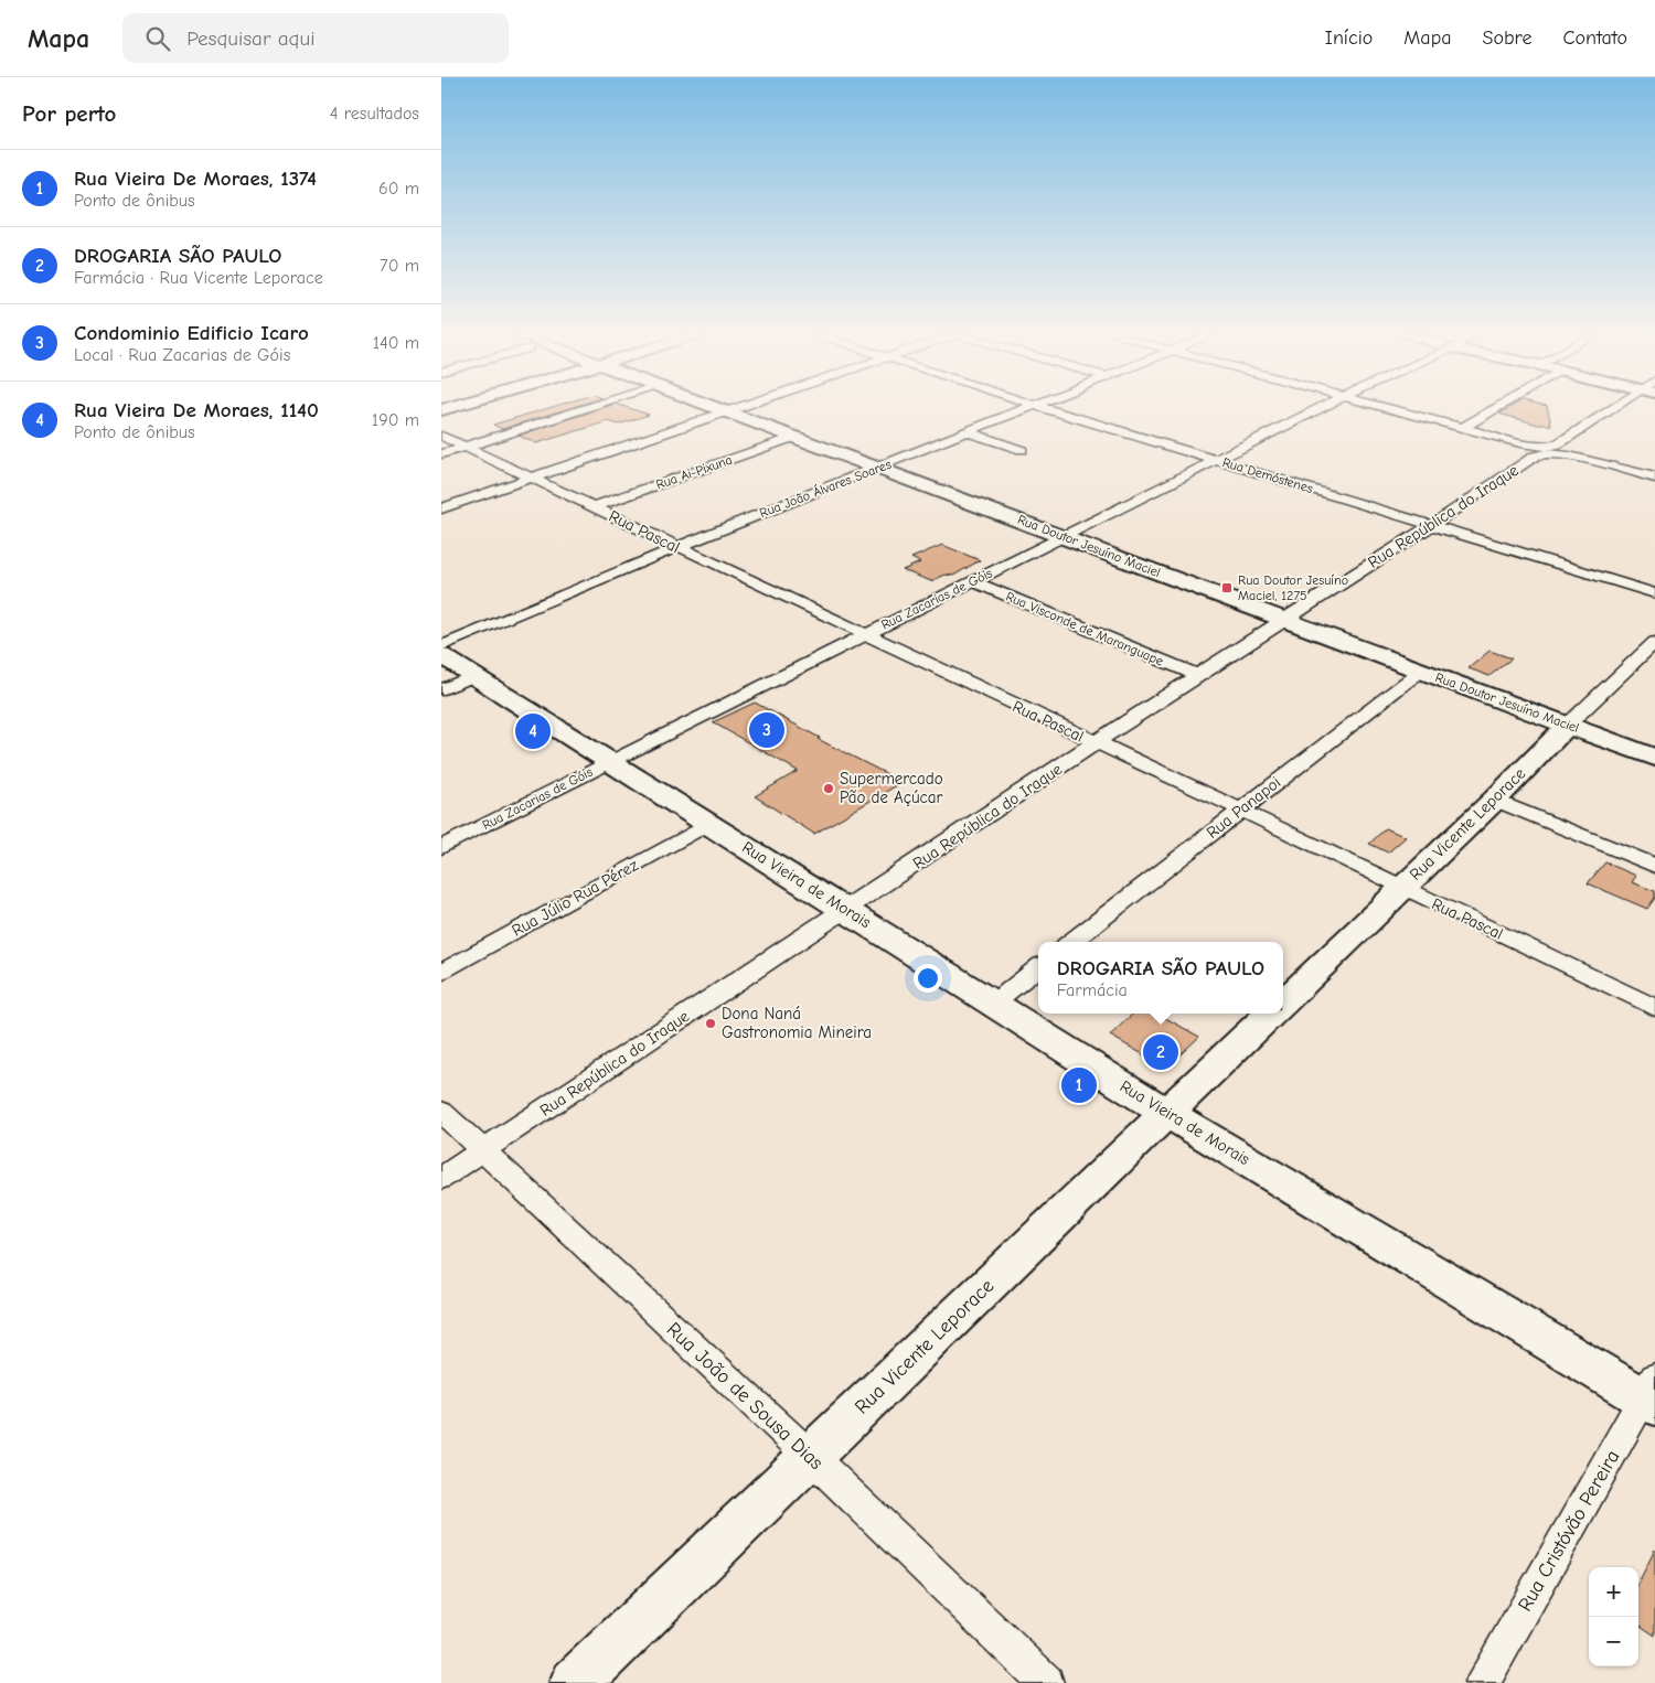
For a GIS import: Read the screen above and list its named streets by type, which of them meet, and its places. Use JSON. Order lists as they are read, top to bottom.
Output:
{
  "streets": {
    "street": [
      "Rua Ai-Pixuna",
      "Rua Demóstenes",
      "Rua João Álvares Soares",
      "Rua República do Iraque",
      "Rua Pascal",
      "Rua Doutor Jesuíno Maciel",
      "Rua Zacarias de Góis",
      "Rua Visconde de Maranguape",
      "Rua Panapoi",
      "Rua Vicente Leporace",
      "Rua Vieira de Morais",
      "Rua Júlio Rua Pérez",
      "Rua João de Sousa Dias",
      "Rua Cristóvão Pereira"
    ]
  },
  "crossings": [
    ["Rua Ai-Pixuna", "Rua Pascal"],
    ["Rua Ai-Pixuna", "Rua Doutor Jesuíno Maciel"],
    ["Rua Demóstenes", "Rua República do Iraque"],
    ["Rua Demóstenes", "Rua Zacarias de Góis"],
    ["Rua João Álvares Soares", "Rua Pascal"],
    ["Rua João Álvares Soares", "Rua Doutor Jesuíno Maciel"],
    ["Rua República do Iraque", "Rua Pascal"],
    ["Rua República do Iraque", "Rua Doutor Jesuíno Maciel"],
    ["Rua República do Iraque", "Rua Visconde de Maranguape"],
    ["Rua República do Iraque", "Rua Vieira de Morais"],
    ["Rua República do Iraque", "Rua João de Sousa Dias"],
    ["Rua Pascal", "Rua Zacarias de Góis"],
    ["Rua Pascal", "Rua Panapoi"],
    ["Rua Pascal", "Rua Vicente Leporace"],
    ["Rua Doutor Jesuíno Maciel", "Rua Zacarias de Góis"],
    ["Rua Doutor Jesuíno Maciel", "Rua Panapoi"],
    ["Rua Doutor Jesuíno Maciel", "Rua Vicente Leporace"],
    ["Rua Zacarias de Góis", "Rua Visconde de Maranguape"],
    ["Rua Zacarias de Góis", "Rua Vieira de Morais"],
    ["Rua Vicente Leporace", "Rua Vieira de Morais"],
    ["Rua Vicente Leporace", "Rua João de Sousa Dias"],
    ["Rua Vieira de Morais", "Rua Júlio Rua Pérez"],
    ["Rua Vieira de Morais", "Rua Cristóvão Pereira"]
  ],
  "places": {
    "transit": ["Rua Doutor Jesuíno Maciel, 1275"],
    "other": ["Supermercado Pão de Açúcar", "Dona Naná Gastronomia Mineira"]
  },
  "page": {
    "header": "Mapa",
    "search": "Pesquisar aqui",
    "nav": [
      "Início",
      "Mapa",
      "Sobre",
      "Contato"
    ],
    "heading": ["Por perto", "4 resultados"],
    "list": [
      {
        "mark": "1",
        "name": "Rua Vieira De Moraes, 1374",
        "note": "Ponto de ônibus",
        "value": "60 m"
      },
      {
        "mark": "2",
        "name": "DROGARIA SÃO PAULO",
        "note": "Farmácia · Rua Vicente Leporace",
        "value": "70 m"
      },
      {
        "mark": "3",
        "name": "Condominio Edificio Icaro",
        "note": "Local · Rua Zacarias de Góis",
        "value": "140 m"
      },
      {
        "mark": "4",
        "name": "Rua Vieira De Moraes, 1140",
        "note": "Ponto de ônibus",
        "value": "190 m"
      }
    ],
    "pins": [
      "3",
      "4",
      "2",
      "1"
    ],
    "popup": ["DROGARIA SÃO PAULO", "Farmácia"],
    "map_buttons": ["+", "−"]
  }
}
